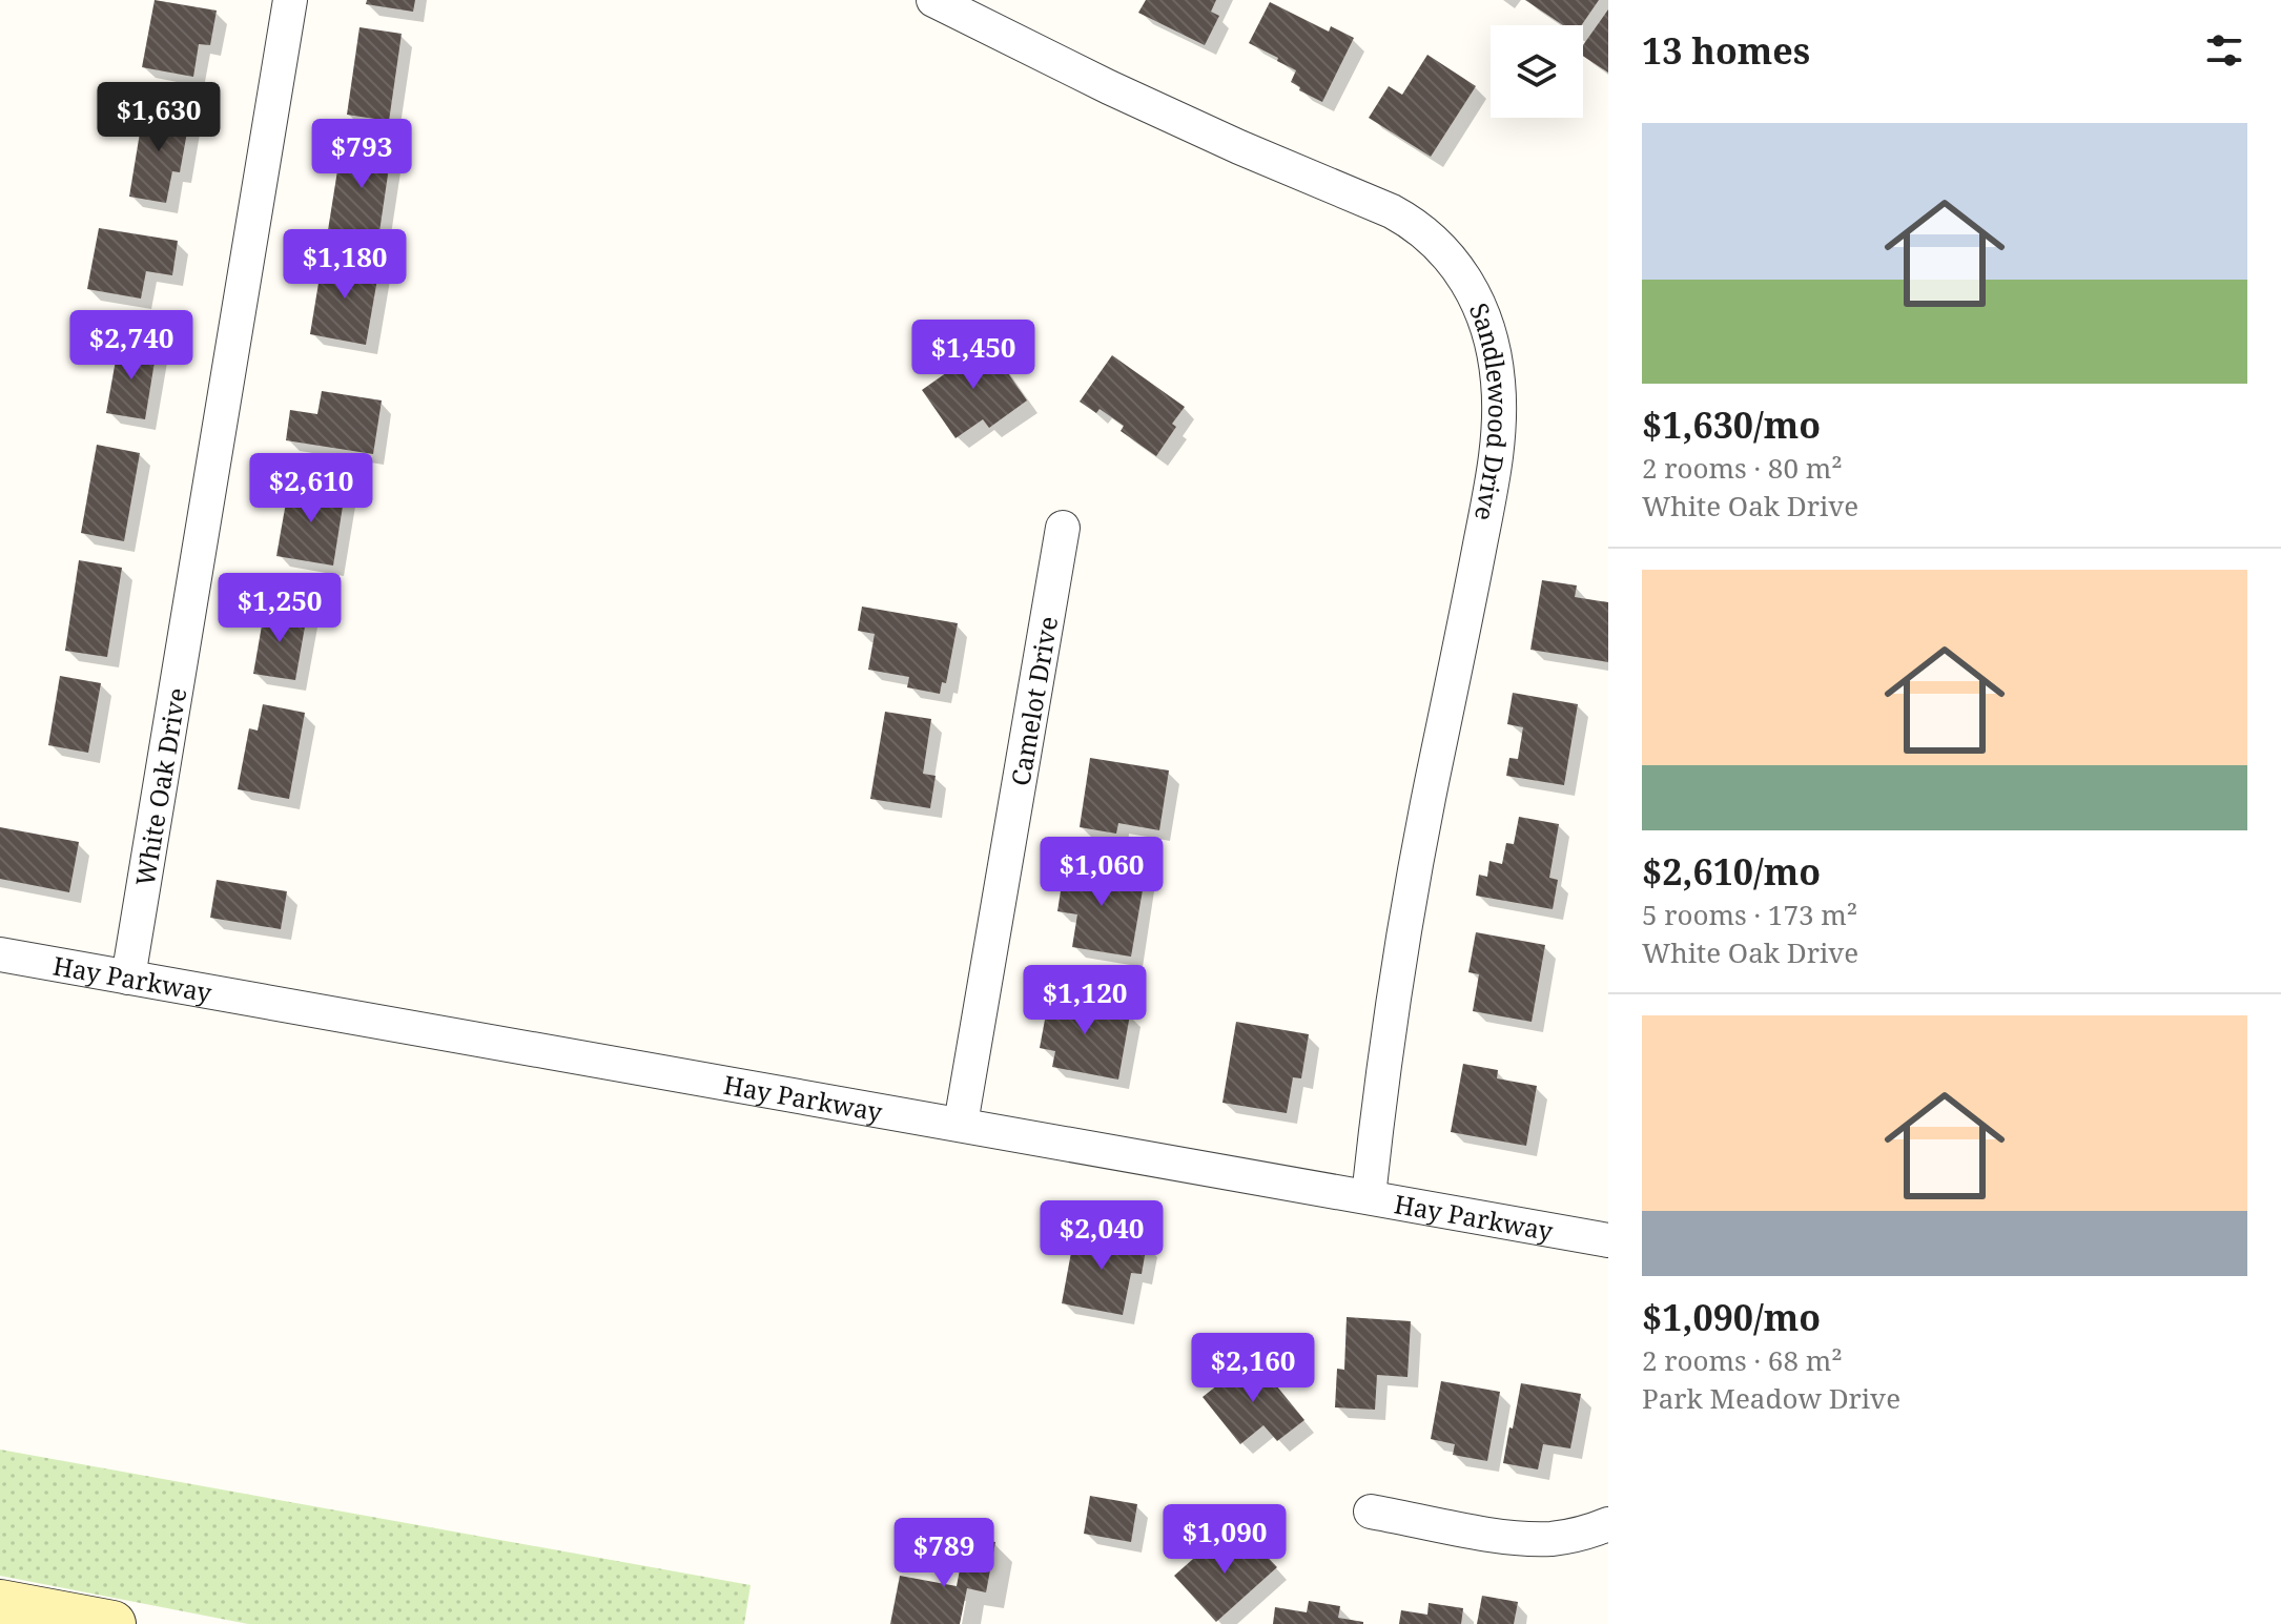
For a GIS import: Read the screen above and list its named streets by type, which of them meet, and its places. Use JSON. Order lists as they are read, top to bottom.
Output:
{
  "streets": {
    "street": [
      "Sandlewood Drive",
      "Camelot Drive",
      "White Oak Drive",
      "Hay Parkway"
    ]
  },
  "crossings": [
    ["Sandlewood Drive", "Hay Parkway"],
    ["Camelot Drive", "Hay Parkway"],
    ["White Oak Drive", "Hay Parkway"]
  ],
  "page": {
    "heading": "13 homes",
    "price": [
      "$1,630",
      "$793",
      "$1,180",
      "$2,740",
      "$1,450",
      "$2,610",
      "$1,250",
      "$1,060",
      "$1,120",
      "$2,040",
      "$2,160",
      "$1,090",
      "$789"
    ],
    "list": [
      {
        "name": "$1,630/mo",
        "note": "2 rooms · 80 m² · White Oak Drive"
      },
      {
        "name": "$2,610/mo",
        "note": "5 rooms · 173 m² · White Oak Drive"
      },
      {
        "name": "$1,090/mo",
        "note": "2 rooms · 68 m² · Park Meadow Drive"
      }
    ]
  }
}
